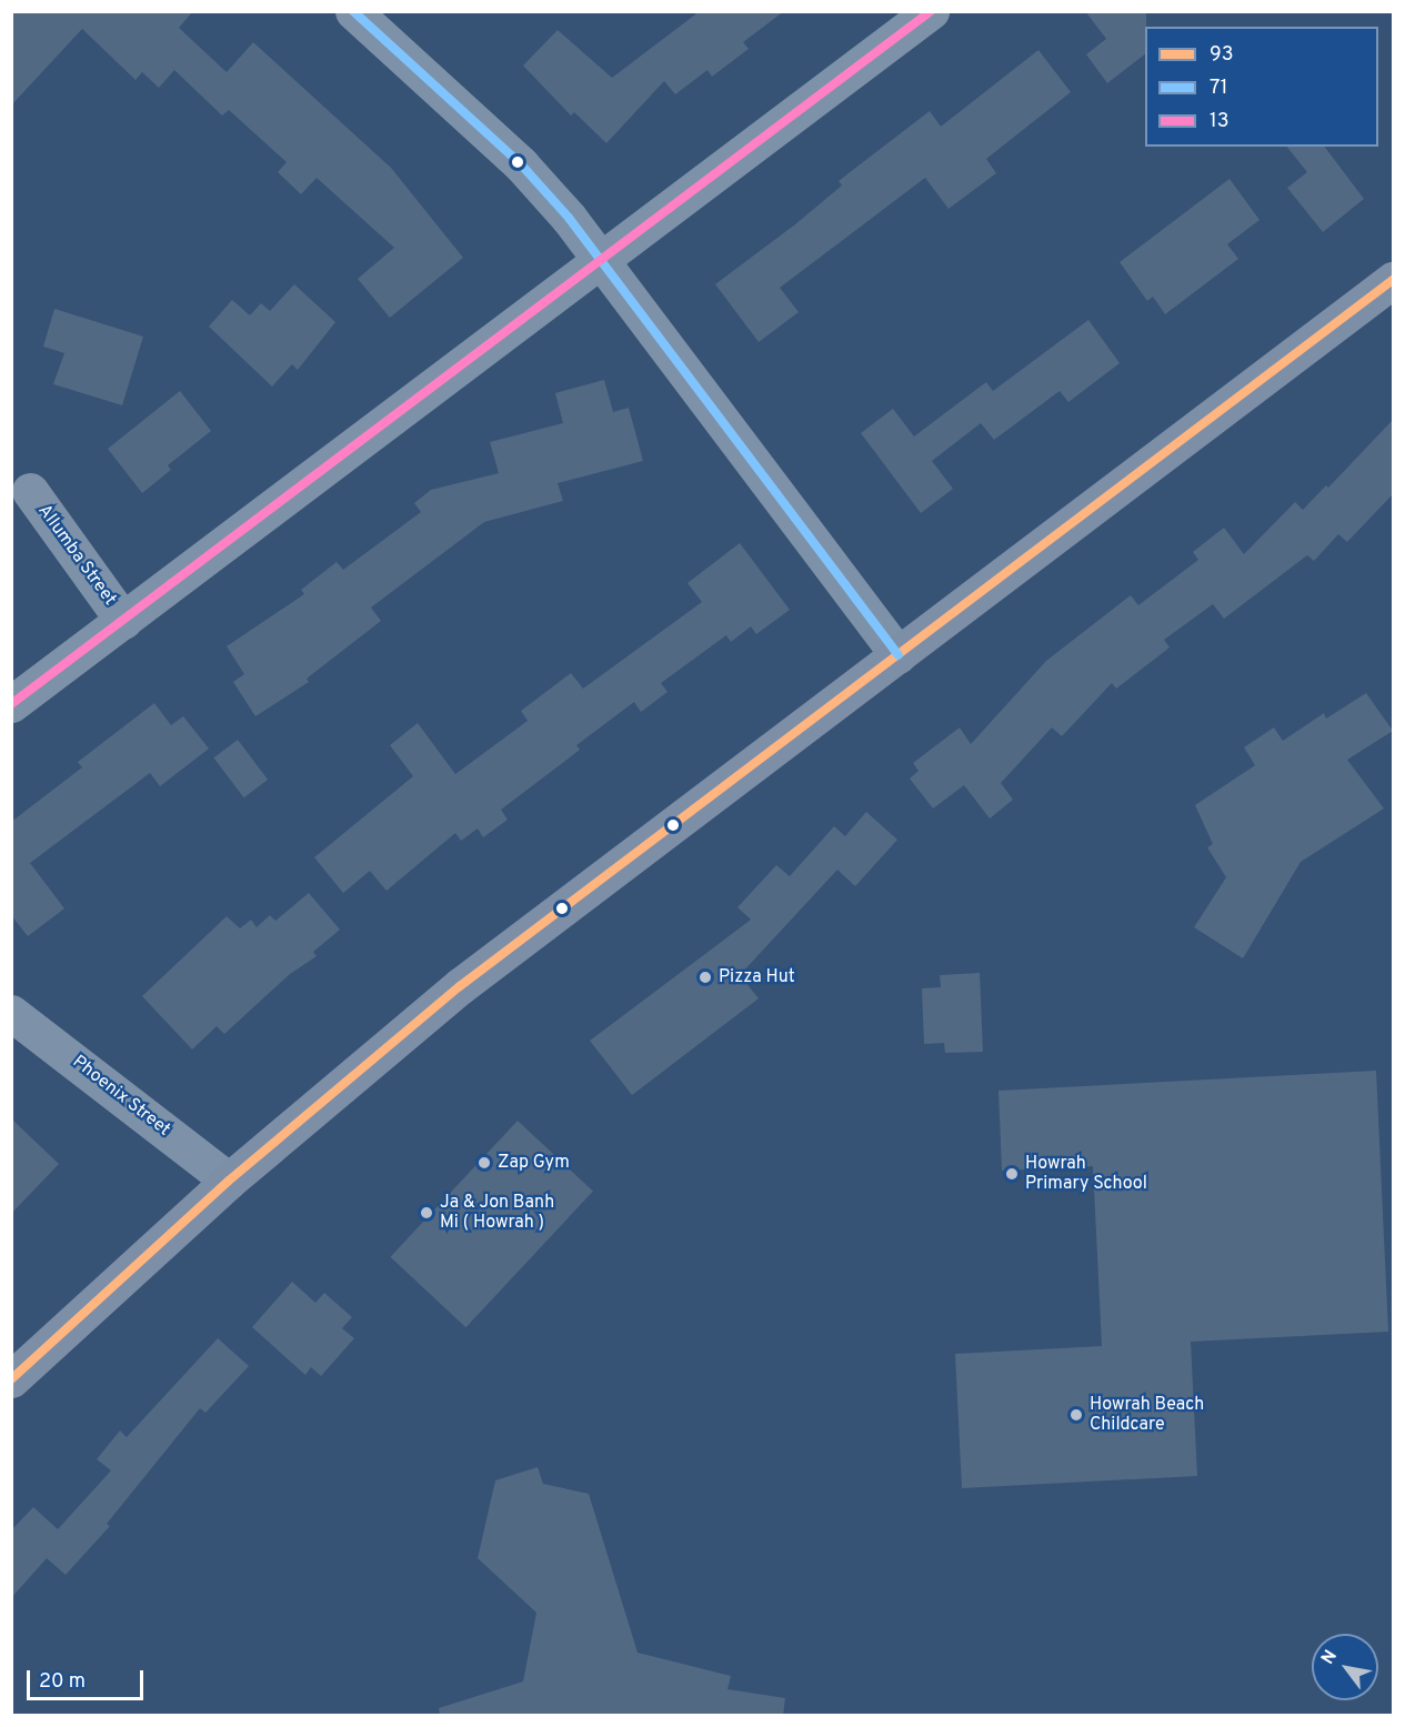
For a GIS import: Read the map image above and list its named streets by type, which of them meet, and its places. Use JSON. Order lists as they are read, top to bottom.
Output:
{
  "streets": {
    "street": ["Allumba Street", "Phoenix Street"]
  },
  "places": [
    "Pizza Hut",
    "Zap Gym",
    "Howrah Primary School",
    "Ja & Jon Banh Mi ( Howrah )",
    "Howrah Beach Childcare"
  ],
  "lines": ["transit line 71", "transit line 13", "transit line 93"],
  "legend": ["93", "71", "13"],
  "scale_bar": "20 m",
  "north": "top left"
}
